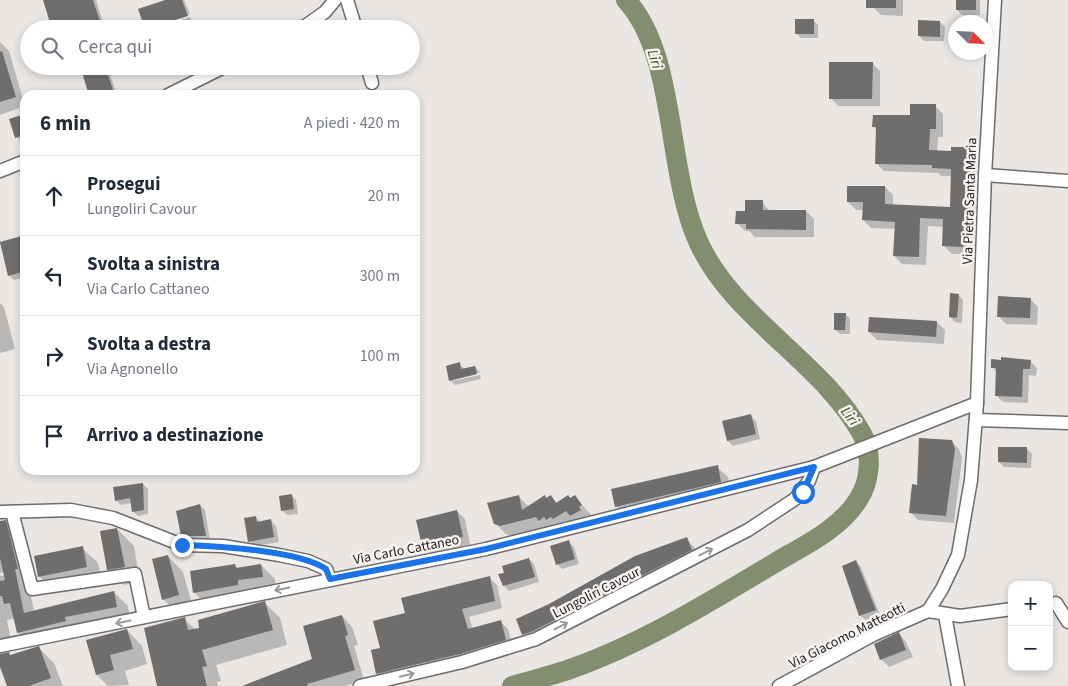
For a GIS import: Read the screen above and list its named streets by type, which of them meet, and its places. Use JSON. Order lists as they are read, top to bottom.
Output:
{
  "streets": {
    "street": [
      "Via Pietra Santa Maria",
      "Via Carlo Cattaneo",
      "Lungoliri Cavour",
      "Via Giacomo Matteotti"
    ]
  },
  "crossings": [
    ["Via Pietra Santa Maria", "Via Carlo Cattaneo"],
    ["Via Pietra Santa Maria", "Via Giacomo Matteotti"],
    ["Via Carlo Cattaneo", "Lungoliri Cavour"]
  ],
  "one_way": ["Lungoliri Cavour"],
  "water": ["Liri"],
  "north": "bottom right",
  "page": {
    "search": "Cerca qui",
    "heading": ["6 min", "A piedi · 420 m"],
    "list": [
      ["Prosegui", "Lungoliri Cavour", "20 m"],
      ["Svolta a sinistra", "Via Carlo Cattaneo", "300 m"],
      ["Svolta a destra", "Via Agnonello", "100 m"],
      "Arrivo a destinazione"
    ],
    "map_buttons": ["+", "−"]
  }
}
